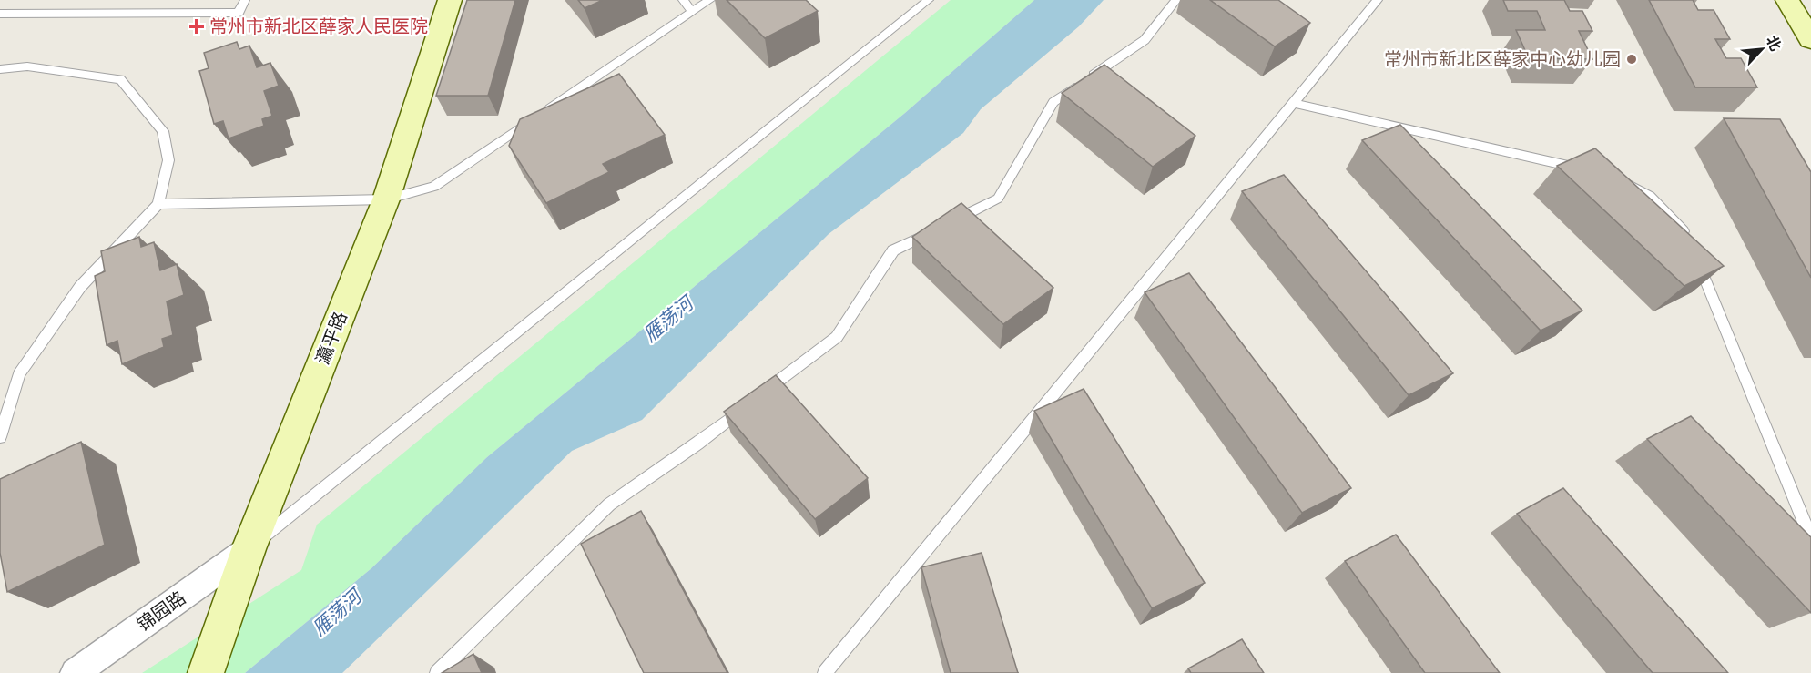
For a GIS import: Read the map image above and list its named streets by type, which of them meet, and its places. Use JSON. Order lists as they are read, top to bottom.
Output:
{
  "streets": {
    "street": ["瀛平路", "锦园路"]
  },
  "crossings": [
    ["瀛平路", "锦园路"]
  ],
  "water": ["雁荡河"],
  "places": {
    "health": ["常州市新北区薛家人民医院"],
    "other": ["常州市新北区薛家中心幼儿园"]
  },
  "north": "top right"
}
